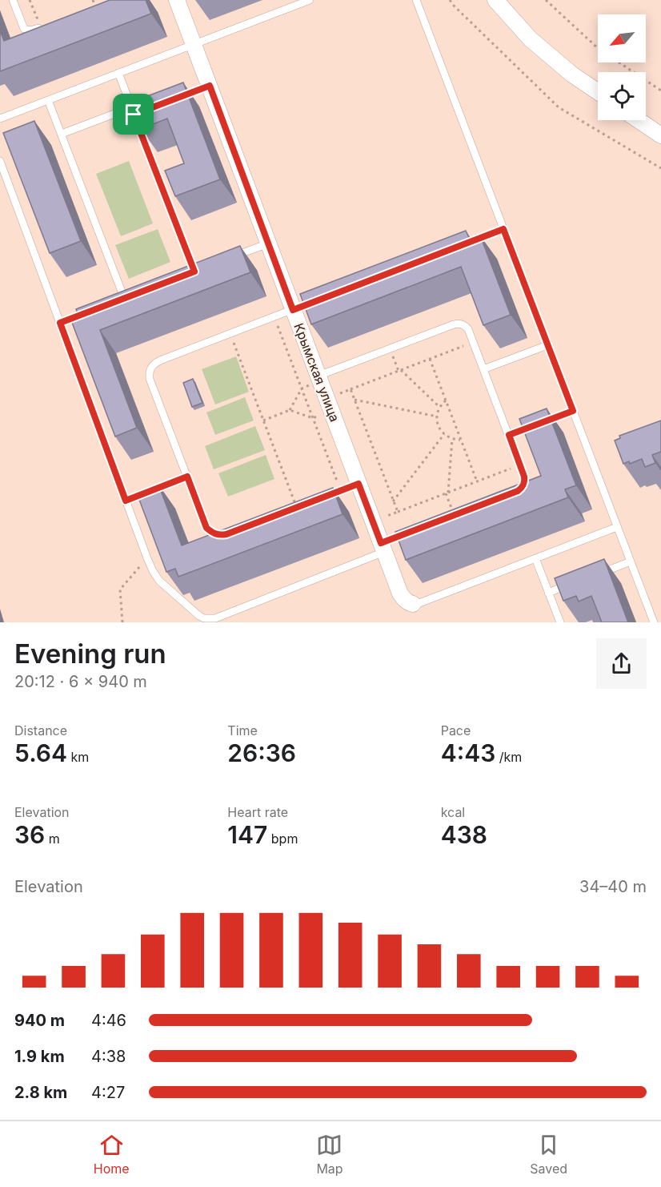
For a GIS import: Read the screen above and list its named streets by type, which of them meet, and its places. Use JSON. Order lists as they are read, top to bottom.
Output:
{
  "streets": {
    "street": ["Крымская улица"]
  },
  "north": "bottom left",
  "page": {
    "heading": ["Evening run", "20:12 · 6 × 940 m"],
    "stats": [
      ["Distance", "5.64 km"],
      ["Time", "26:36"],
      ["Pace", "4:43 /km"],
      ["Elevation", "36 m"],
      ["Heart rate", "147 bpm"],
      ["kcal", "438"]
    ],
    "chart": ["Elevation", "34–40 m"],
    "list": [
      {
        "name": "940 m",
        "note": "4:46"
      },
      {
        "name": "1.9 km",
        "note": "4:38"
      },
      {
        "name": "2.8 km",
        "note": "4:27"
      }
    ],
    "tabs": ["Home", "Map", "Saved"]
  }
}
